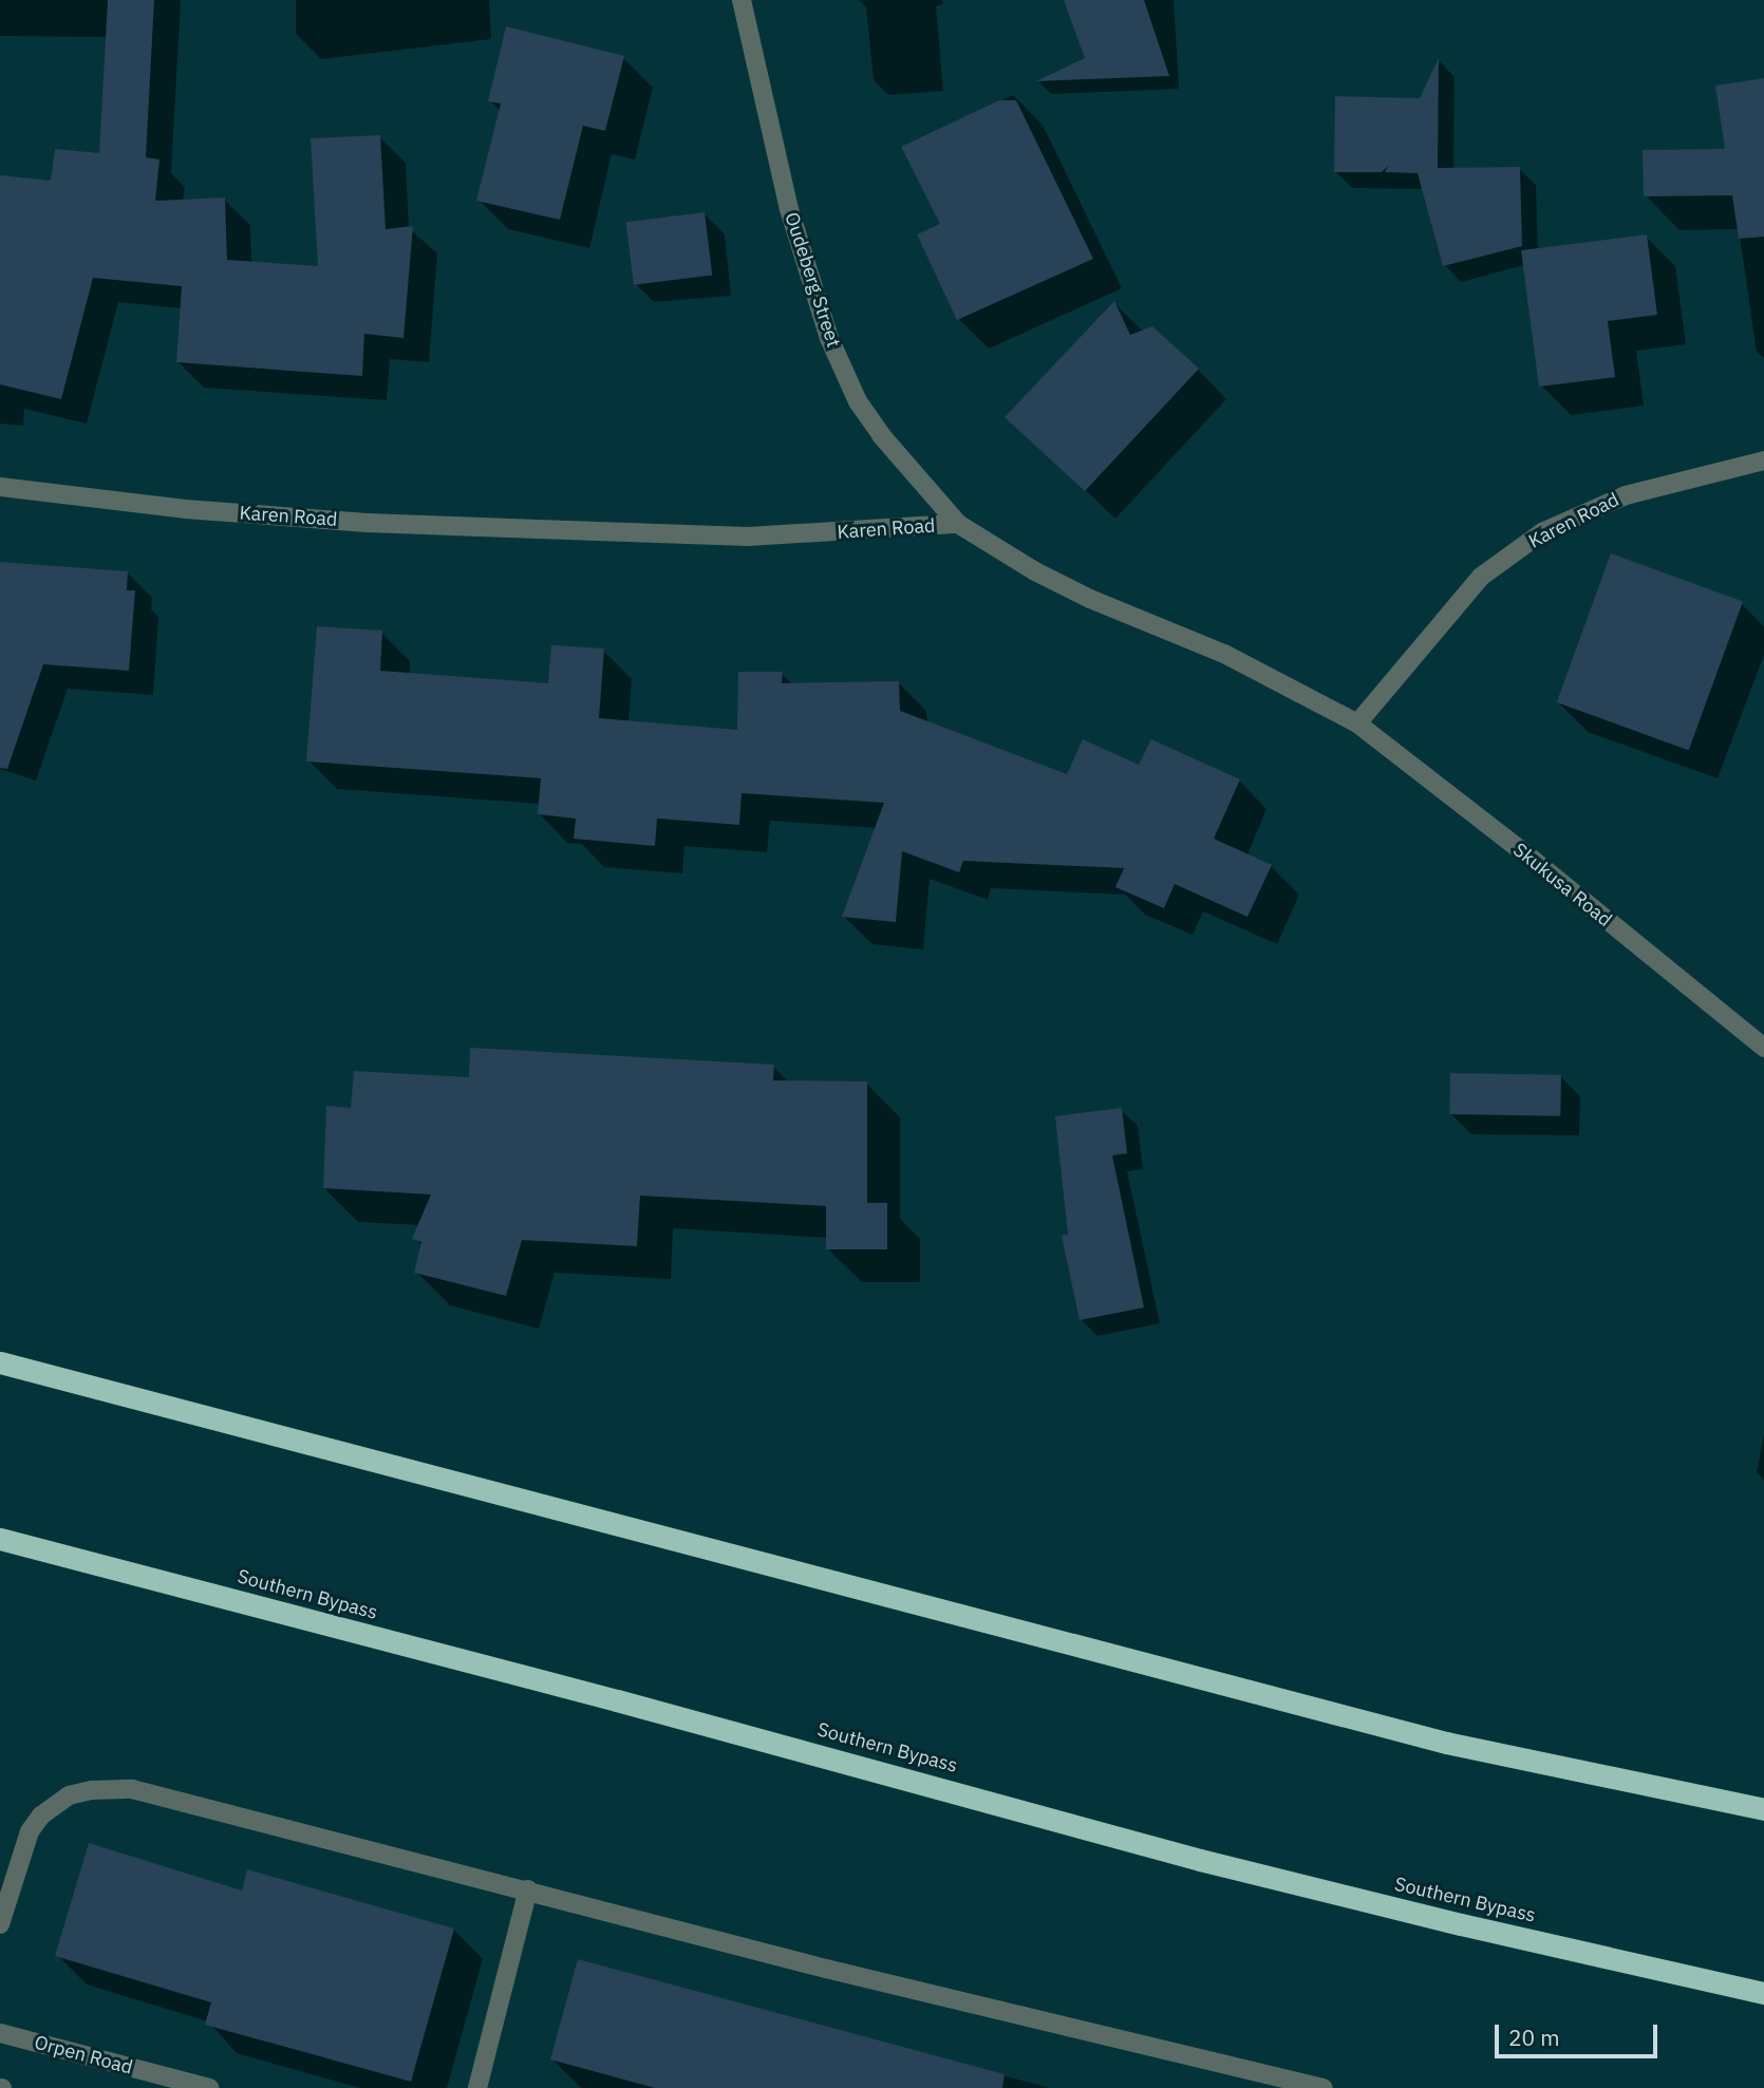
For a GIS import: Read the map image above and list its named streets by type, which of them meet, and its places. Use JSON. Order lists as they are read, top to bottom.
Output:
{
  "streets": {
    "highway": ["Southern Bypass"],
    "street": [
      "Oudeberg Street",
      "Karen Road",
      "Skukusa Road",
      "Orpen Road"
    ]
  },
  "crossings": [
    ["Oudeberg Street", "Karen Road"],
    ["Karen Road", "Skukusa Road"]
  ],
  "scale_bar": "20 m"
}
